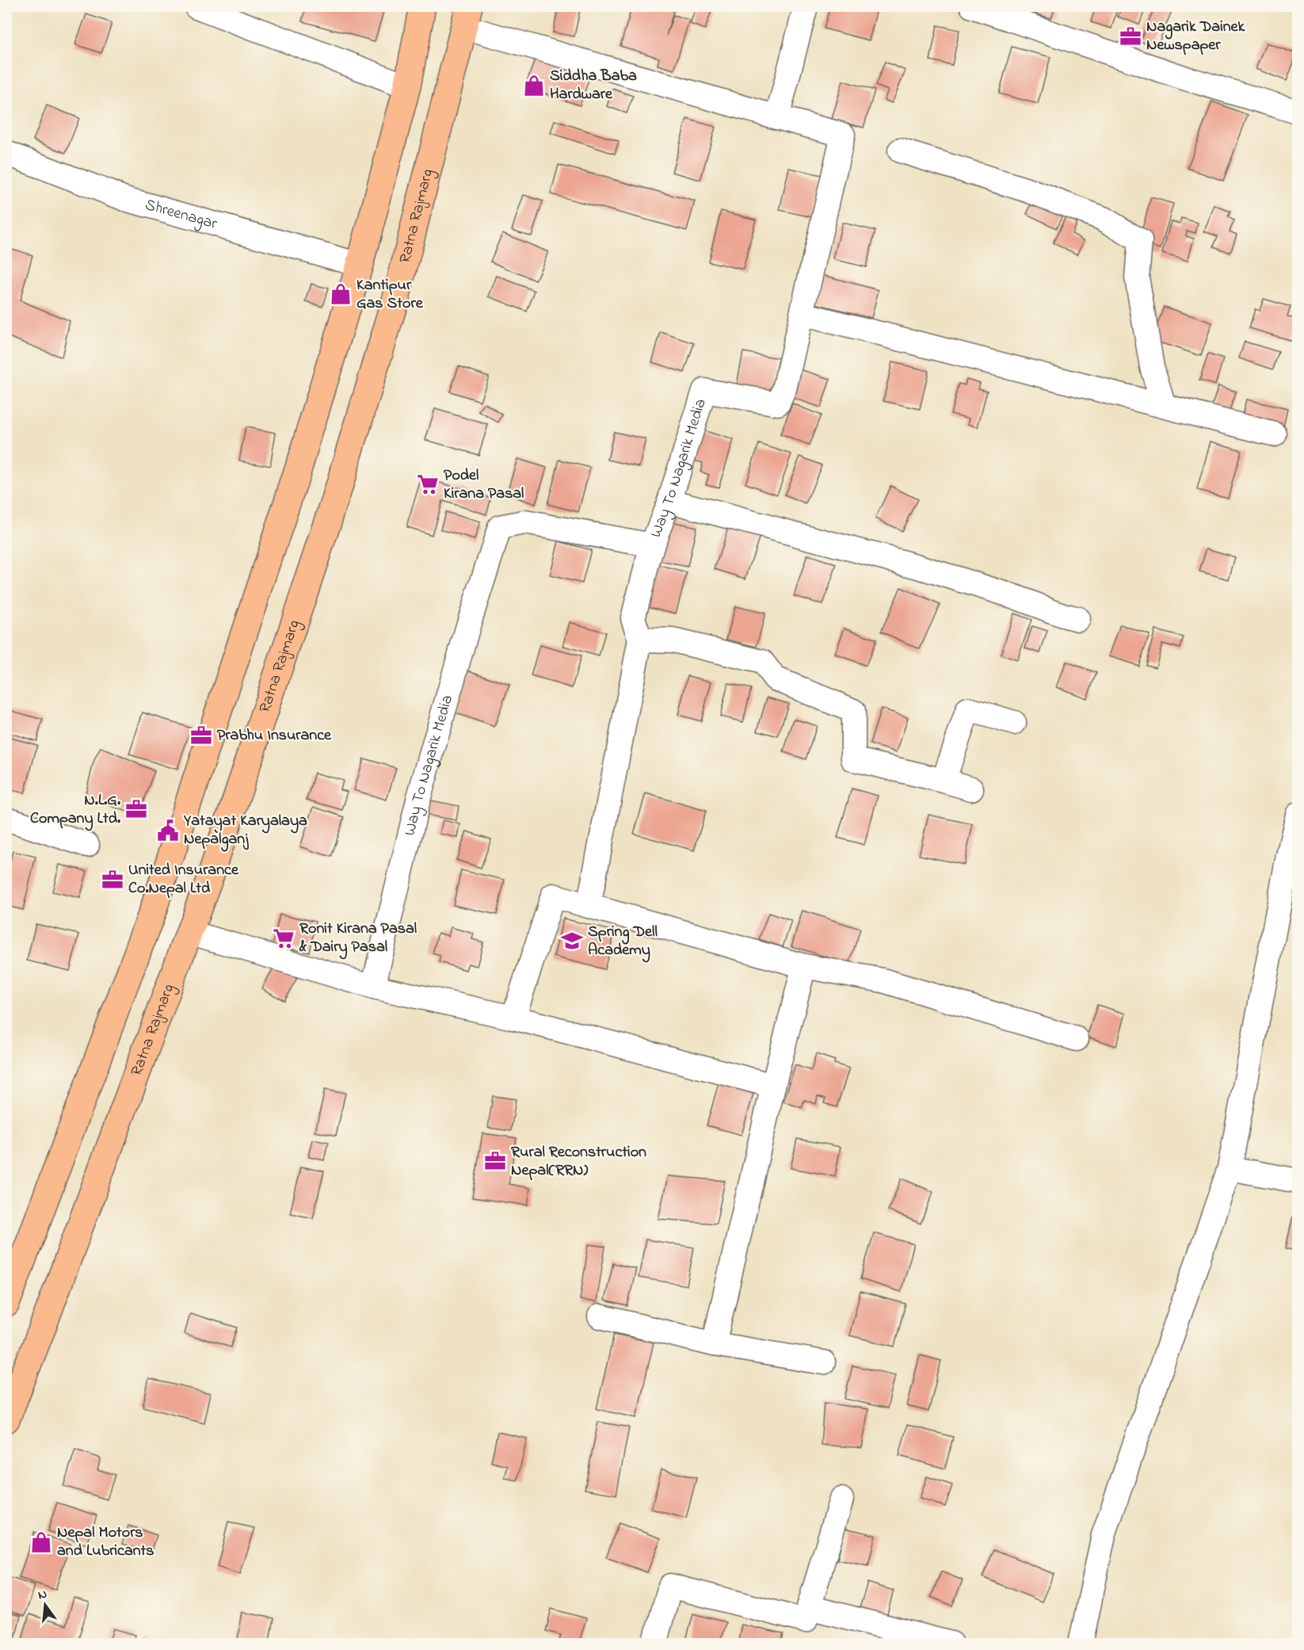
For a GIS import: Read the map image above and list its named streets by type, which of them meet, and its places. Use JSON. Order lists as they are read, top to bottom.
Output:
{
  "streets": {
    "highway": ["Ratna Rajmarg"],
    "street": ["Shreenagar", "Way To Nagarik Media"]
  },
  "crossings": [
    ["Ratna Rajmarg", "Way To Nagarik Media"]
  ],
  "places": {
    "office": [
      "Nagarik Dainek Newspaper",
      "Prabhu Insurance",
      "N.L.G. Company Ltd.",
      "United Insurance Co.Nepal Ltd",
      "Rural Reconstruction Nepal(RRN)"
    ],
    "shop": ["Siddha Baba Hardware", "Kantipur Gas Store", "Nepal Motors and Lubricants"],
    "supermarket": ["Podel Kirana Pasal", "Ronit Kirana Pasal & Dairy Pasal"],
    "public building": ["Yatayat Karyalaya Nepalganj"],
    "school or university": ["Spring Dell Academy"]
  },
  "north": "top"
}
